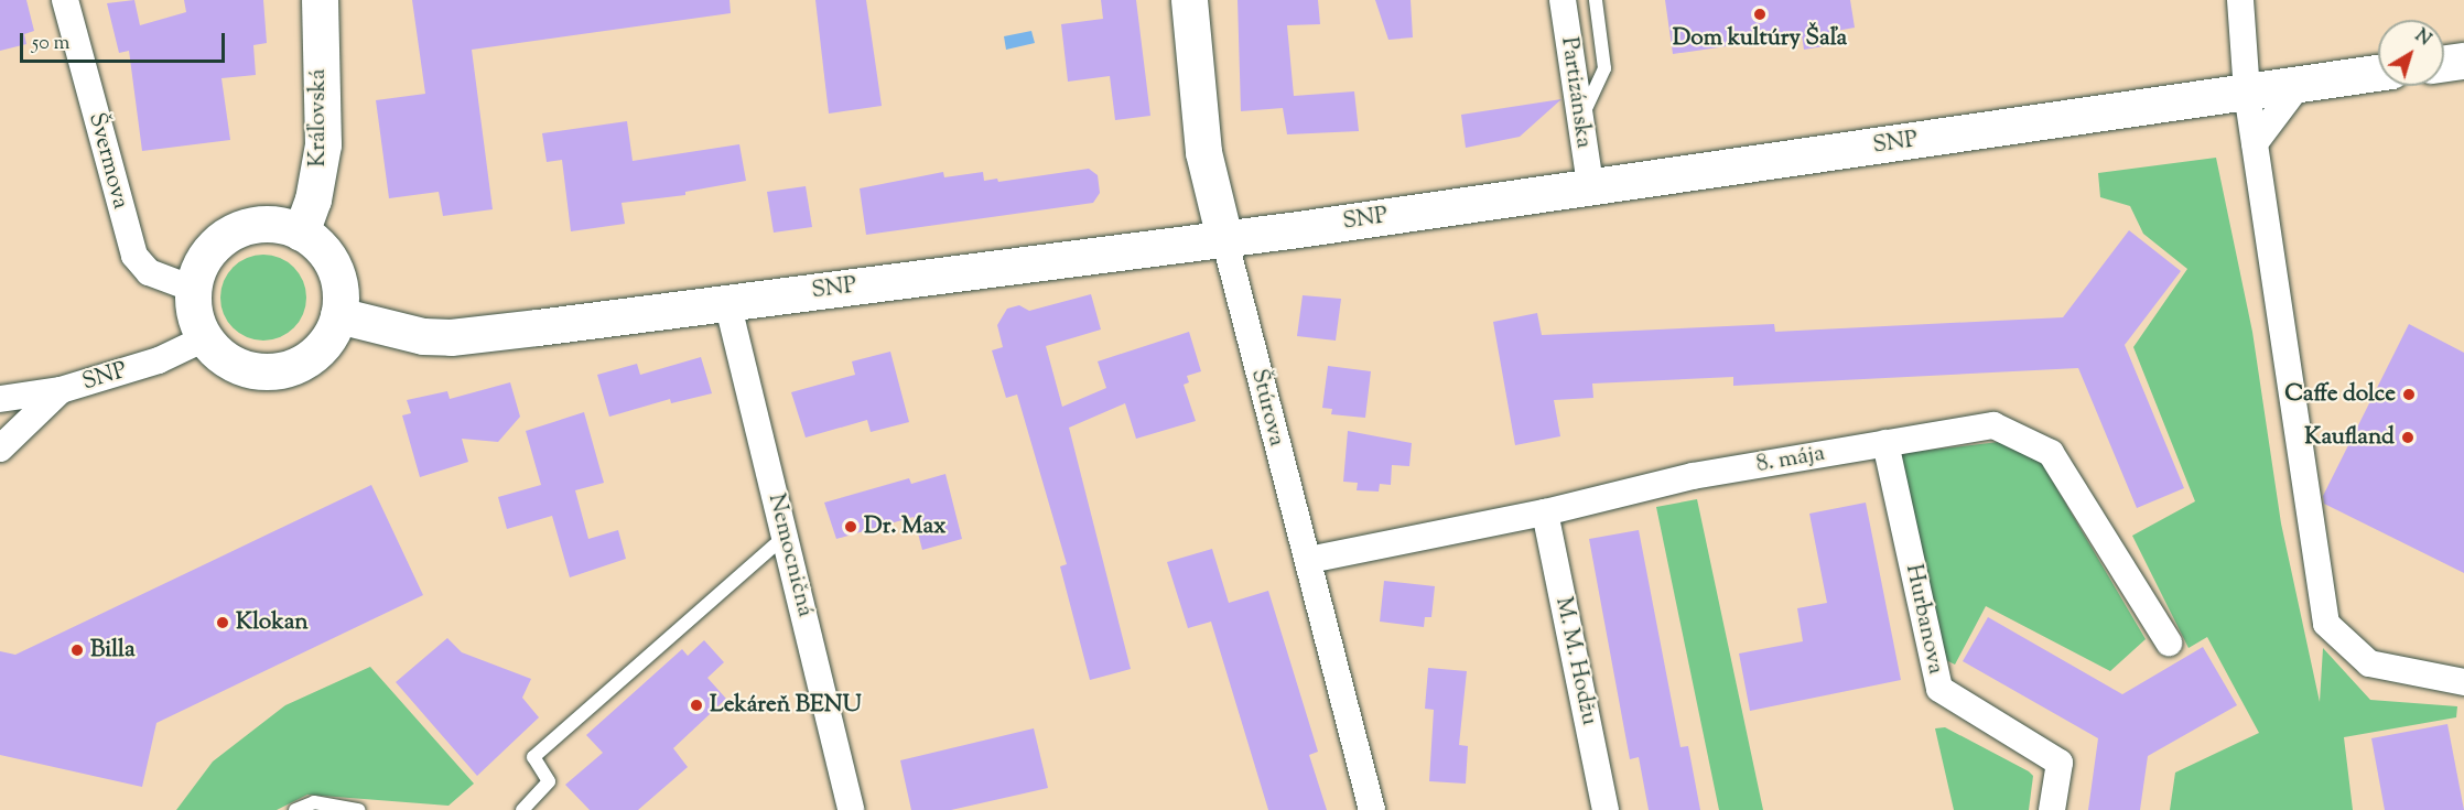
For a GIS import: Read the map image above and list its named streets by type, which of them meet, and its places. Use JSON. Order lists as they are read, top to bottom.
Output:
{
  "streets": {
    "main road": ["Kráľovská", "SNP", "Štúrova"],
    "street": [
      "Partizánska",
      "Švermova",
      "8. mája",
      "Nemocničná",
      "Hurbanova",
      "M. M. Hodžu"
    ]
  },
  "crossings": [
    ["Partizánska", "SNP"],
    ["Kráľovská", "SNP"],
    ["Kráľovská", "Švermova"],
    ["SNP", "Švermova"],
    ["SNP", "Štúrova"],
    ["SNP", "Nemocničná"],
    ["Štúrova", "8. mája"],
    ["8. mája", "Hurbanova"],
    ["8. mája", "M. M. Hodžu"]
  ],
  "places": [
    "Dom kultúry Šaľa",
    "Caffe dolce",
    "Kaufland",
    "Dr. Max",
    "Klokan",
    "Billa",
    "Lekáreň BENU"
  ],
  "scale_bar": "50 m",
  "north": "top right"
}
